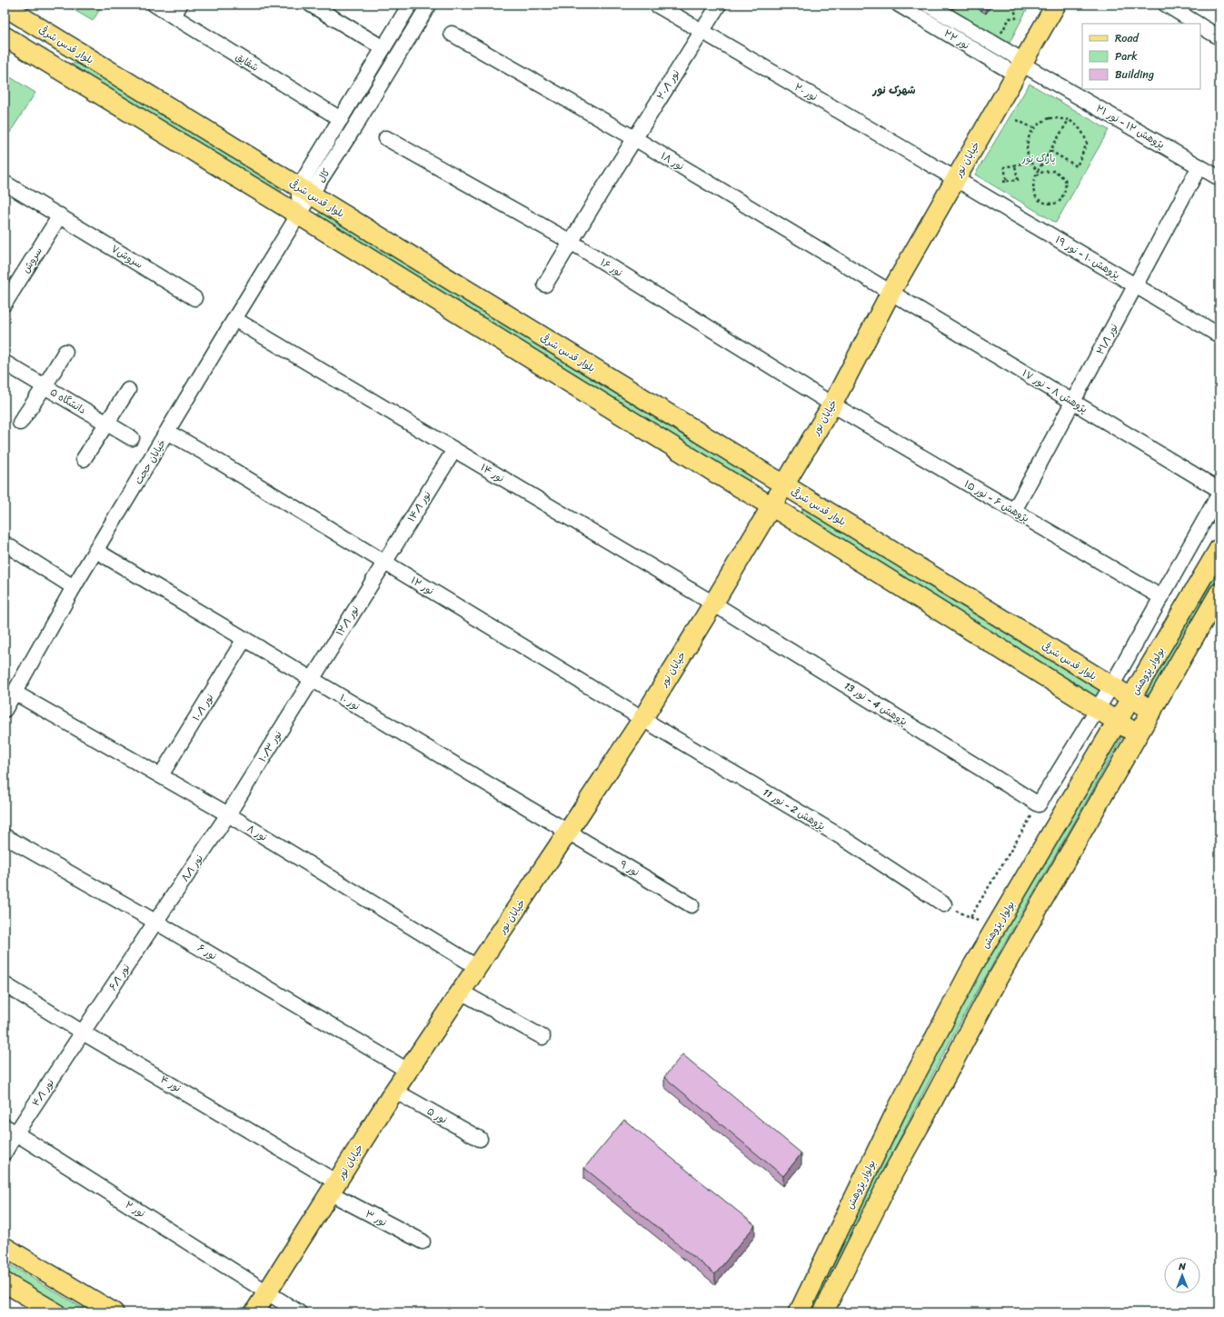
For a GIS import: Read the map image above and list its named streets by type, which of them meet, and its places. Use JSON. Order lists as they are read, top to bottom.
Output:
{
  "streets": {
    "main road": ["بلوار قدس شرقی", "خیابان نور", "بولوار پژوهش"],
    "street": [
      "نور ۲۲",
      "شقایق",
      "نور ۲۰/۱",
      "نور ۲۰",
      "پژوهش ۱۲ - نور ۲۱",
      "نور ۱۸",
      "کال",
      "سروش۷",
      "پژوهش ۱۰ - نور ۱۹",
      "سروش",
      "نور ۱۶",
      "نور ۲۱/۱",
      "پژوهش ۸ - نور ۱۷",
      "دانشگاه ۵",
      "خیابان حجت",
      "نور ۱۴",
      "پژوهش ۶ - نور ۱۵",
      "نور ۱۴/۱",
      "نور ۱۲",
      "نور ۱۲/۱",
      "نور ۱۰",
      "پژوهش 4 - نور 13",
      "نور ۱۰/۱",
      "نور ۱۰/۳",
      "پژوهش 2 - نور 11",
      "نور ۸",
      "نور ۸/۱",
      "نور ۹",
      "نور ۶",
      "نور ۶/۱",
      "نور ۴",
      "نور ۴/۱",
      "نور ۵",
      "نور ۲",
      "نور ۳"
    ]
  },
  "crossings": [
    ["نور ۲۲", "پژوهش ۱۲ - نور ۲۱"],
    ["نور ۲۲", "خیابان نور"],
    ["بلوار قدس شرقی", "خیابان نور"],
    ["بلوار قدس شرقی", "کال"],
    ["بلوار قدس شرقی", "بولوار پژوهش"],
    ["شقایق", "کال"],
    ["نور ۲۰/۱", "نور ۲۰"],
    ["نور ۲۰/۱", "نور ۱۸"],
    ["نور ۲۰/۱", "نور ۱۶"],
    ["نور ۲۰", "خیابان نور"],
    ["نور ۲۰", "پژوهش ۱۰ - نور ۱۹"],
    ["پژوهش ۱۲ - نور ۲۱", "خیابان نور"],
    ["پژوهش ۱۲ - نور ۲۱", "نور ۲۱/۱"],
    ["خیابان نور", "نور ۱۸"],
    ["خیابان نور", "پژوهش ۱۰ - نور ۱۹"],
    ["خیابان نور", "نور ۱۶"],
    ["خیابان نور", "پژوهش ۸ - نور ۱۷"],
    ["خیابان نور", "نور ۱۴"],
    ["خیابان نور", "پژوهش ۶ - نور ۱۵"],
    ["خیابان نور", "نور ۱۲"],
    ["خیابان نور", "نور ۱۰"],
    ["خیابان نور", "پژوهش 4 - نور 13"],
    ["خیابان نور", "پژوهش 2 - نور 11"],
    ["خیابان نور", "نور ۸"],
    ["خیابان نور", "نور ۹"],
    ["خیابان نور", "نور ۶"],
    ["خیابان نور", "نور ۴"],
    ["خیابان نور", "نور ۵"],
    ["خیابان نور", "نور ۲"],
    ["خیابان نور", "نور ۳"],
    ["نور ۱۸", "پژوهش ۸ - نور ۱۷"],
    ["کال", "خیابان حجت"],
    ["سروش۷", "سروش"],
    ["پژوهش ۱۰ - نور ۱۹", "نور ۲۱/۱"],
    ["نور ۱۶", "پژوهش ۶ - نور ۱۵"],
    ["نور ۲۱/۱", "پژوهش ۸ - نور ۱۷"],
    ["نور ۲۱/۱", "پژوهش ۶ - نور ۱۵"],
    ["خیابان حجت", "نور ۱۴"],
    ["خیابان حجت", "نور ۱۲"],
    ["خیابان حجت", "نور ۱۰"],
    ["خیابان حجت", "نور ۸"],
    ["نور ۱۴", "نور ۱۴/۱"],
    ["نور ۱۴", "پژوهش 4 - نور 13"],
    ["نور ۱۴/۱", "نور ۱۲"],
    ["نور ۱۴/۱", "نور ۱۲/۱"],
    ["نور ۱۲", "نور ۱۲/۱"],
    ["نور ۱۲", "پژوهش 2 - نور 11"],
    ["نور ۱۲/۱", "نور ۱۰"],
    ["نور ۱۲/۱", "نور ۱۰/۳"],
    ["نور ۱۰", "نور ۱۰/۱"],
    ["نور ۱۰", "نور ۱۰/۳"],
    ["نور ۱۰", "نور ۹"],
    ["نور ۱۰/۱", "نور ۸"],
    ["نور ۱۰/۳", "نور ۸"],
    ["نور ۱۰/۳", "نور ۸/۱"],
    ["نور ۸", "نور ۸/۱"],
    ["نور ۸/۱", "نور ۶"],
    ["نور ۸/۱", "نور ۶/۱"],
    ["نور ۶", "نور ۶/۱"],
    ["نور ۶/۱", "نور ۴"],
    ["نور ۶/۱", "نور ۴/۱"],
    ["نور ۴", "نور ۴/۱"],
    ["نور ۴", "نور ۳"],
    ["نور ۴/۱", "نور ۲"]
  ],
  "districts": ["شهرک نور"],
  "parks": ["پارک نور"],
  "legend": ["Road", "Park", "Building"],
  "north": "top"
}
